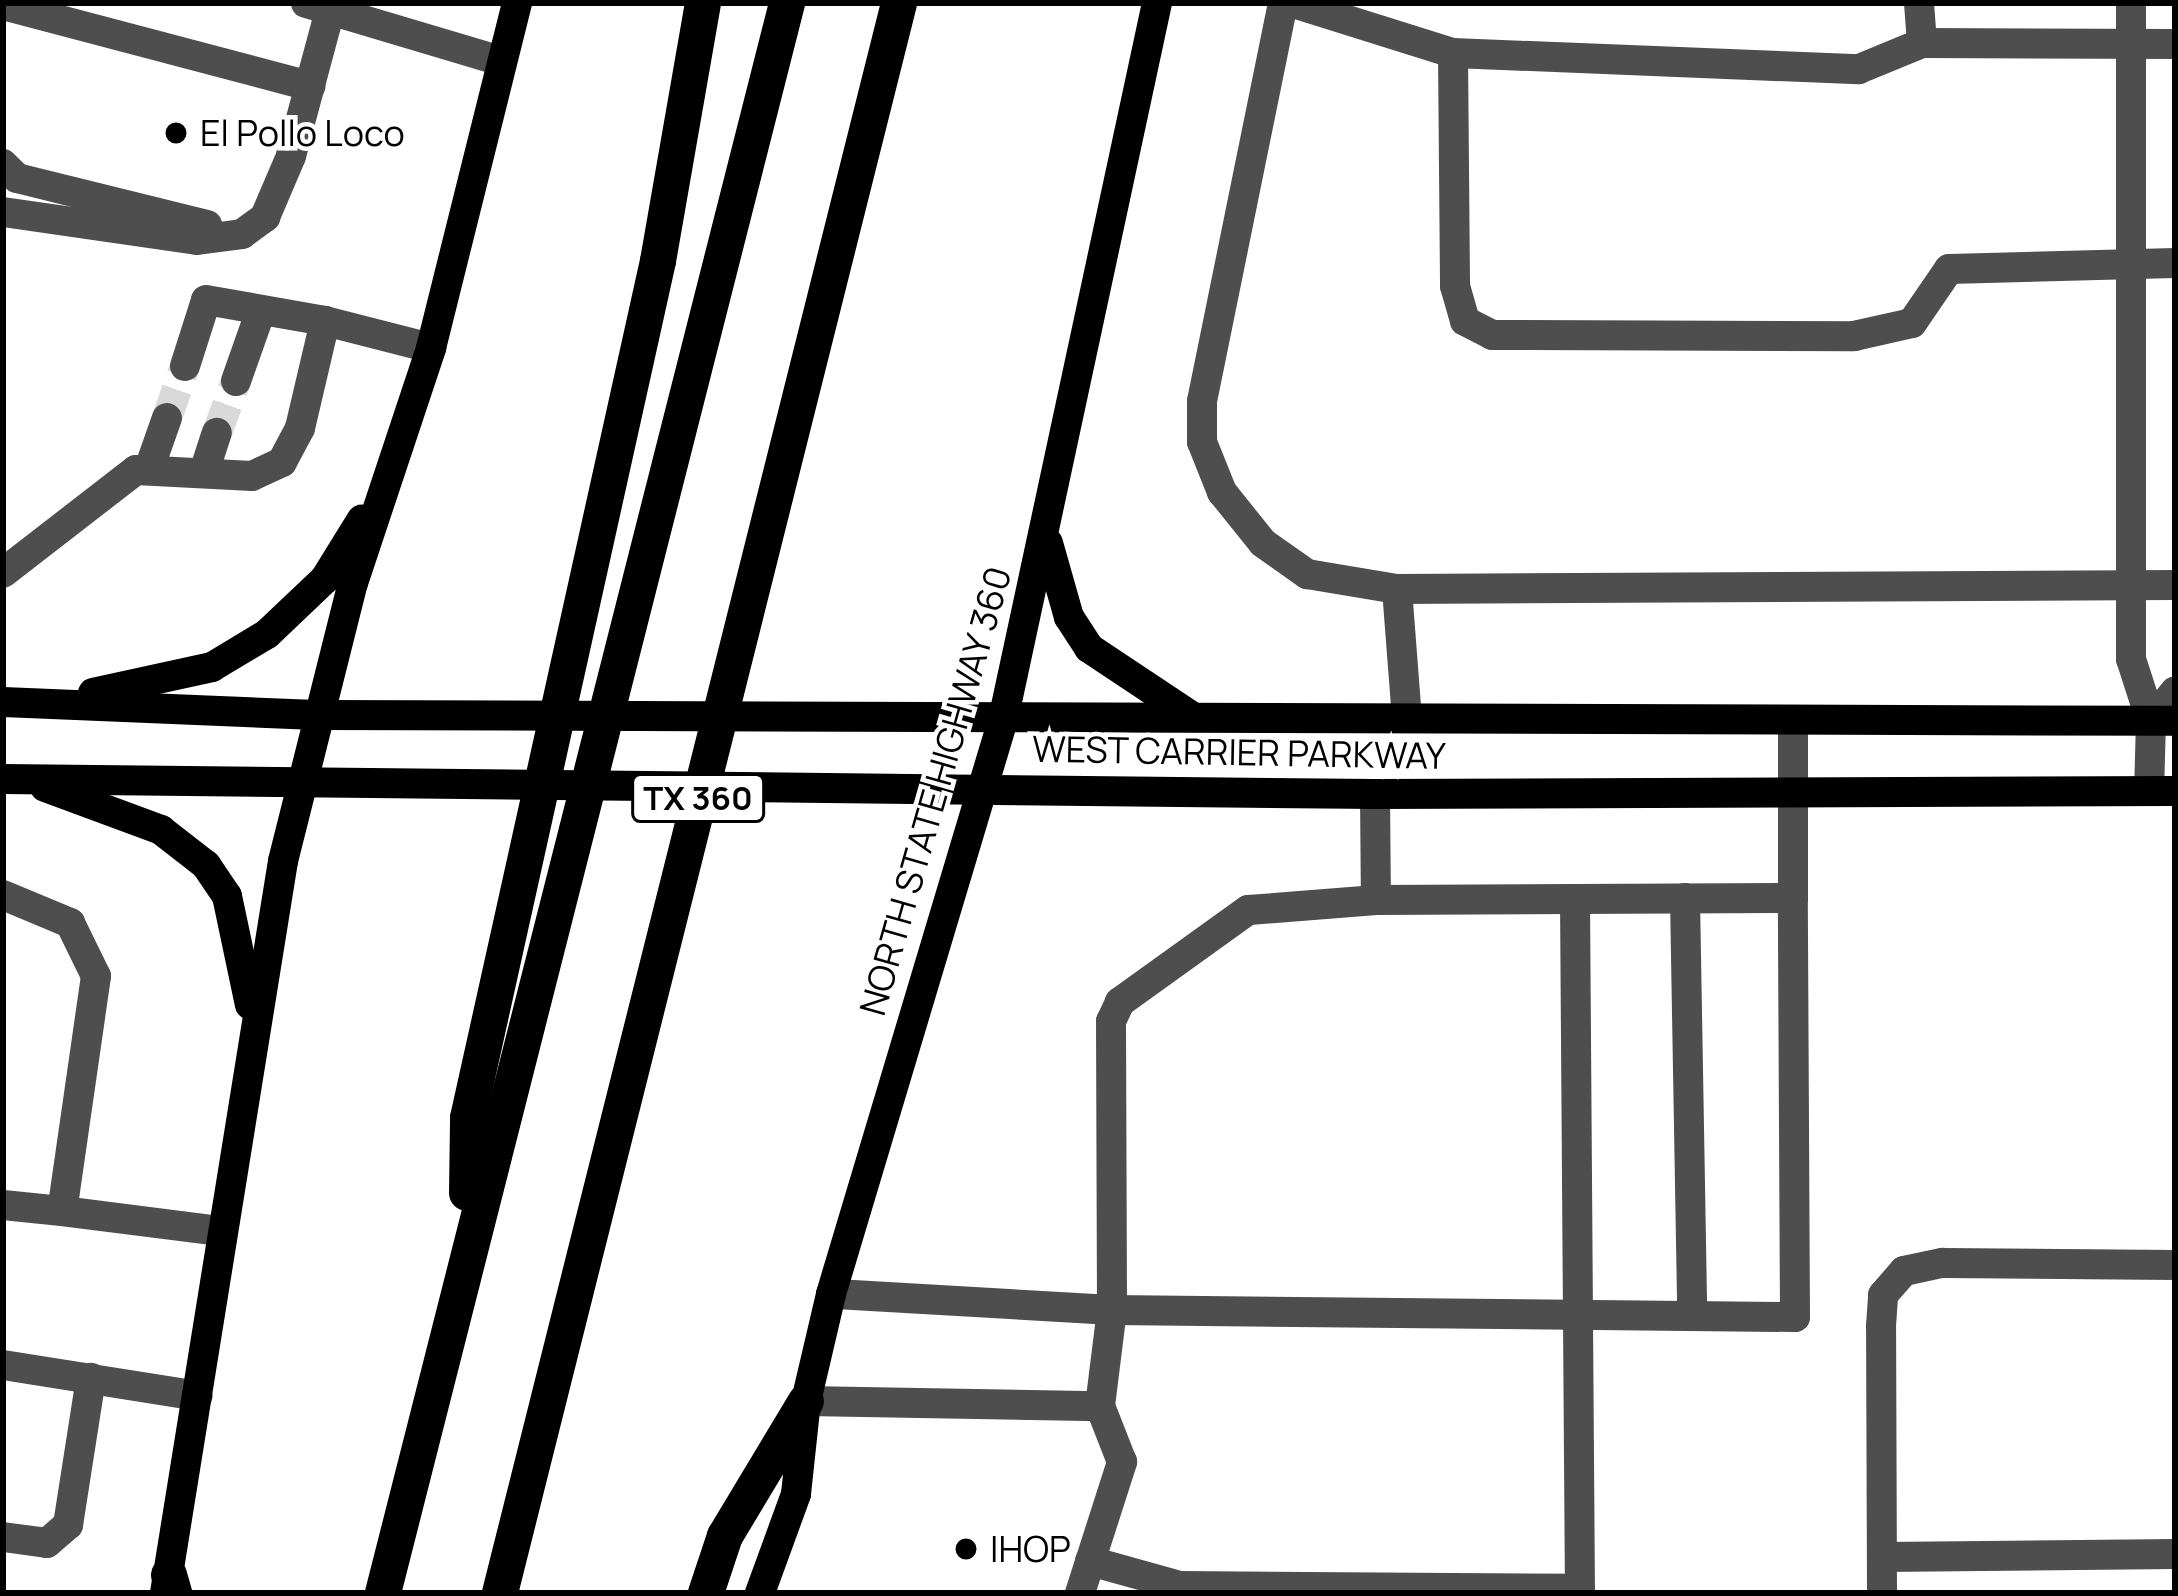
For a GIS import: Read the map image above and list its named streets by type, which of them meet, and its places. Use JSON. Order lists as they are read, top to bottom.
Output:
{
  "streets": {
    "highway": ["TX 360"],
    "main road": ["WEST CARRIER PARKWAY", "NORTH STATE HIGHWAY 360"]
  },
  "crossings": [
    ["WEST CARRIER PARKWAY", "NORTH STATE HIGHWAY 360"]
  ],
  "places": ["El Pollo Loco", "IHOP"]
}
